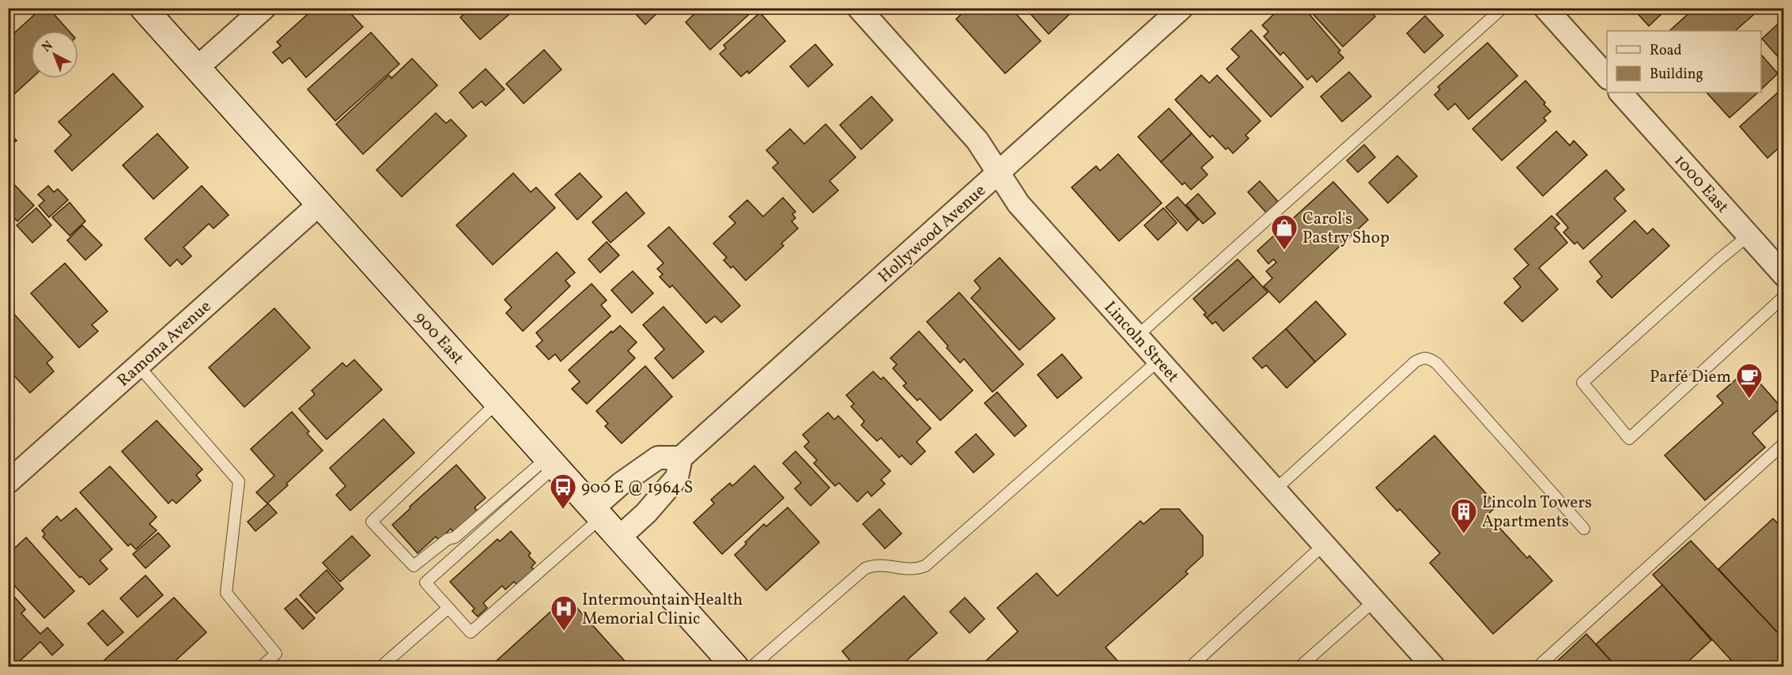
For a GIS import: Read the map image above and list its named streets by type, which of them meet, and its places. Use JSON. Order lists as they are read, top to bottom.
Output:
{
  "streets": {
    "street": [
      "1000 East",
      "Hollywood Avenue",
      "900 East",
      "Lincoln Street",
      "Ramona Avenue"
    ]
  },
  "crossings": [
    ["Hollywood Avenue", "Lincoln Street"],
    ["900 East", "Ramona Avenue"]
  ],
  "places": {
    "shop": ["Carol's Pastry Shop"],
    "cafe": ["Parfé Diem"],
    "bus stop": ["900 E @ 1964 S"],
    "building": ["Lincoln Towers Apartments"],
    "hospital": ["Intermountain Health Memorial Clinic"]
  },
  "legend": ["Road", "Building"],
  "north": "top left"
}
